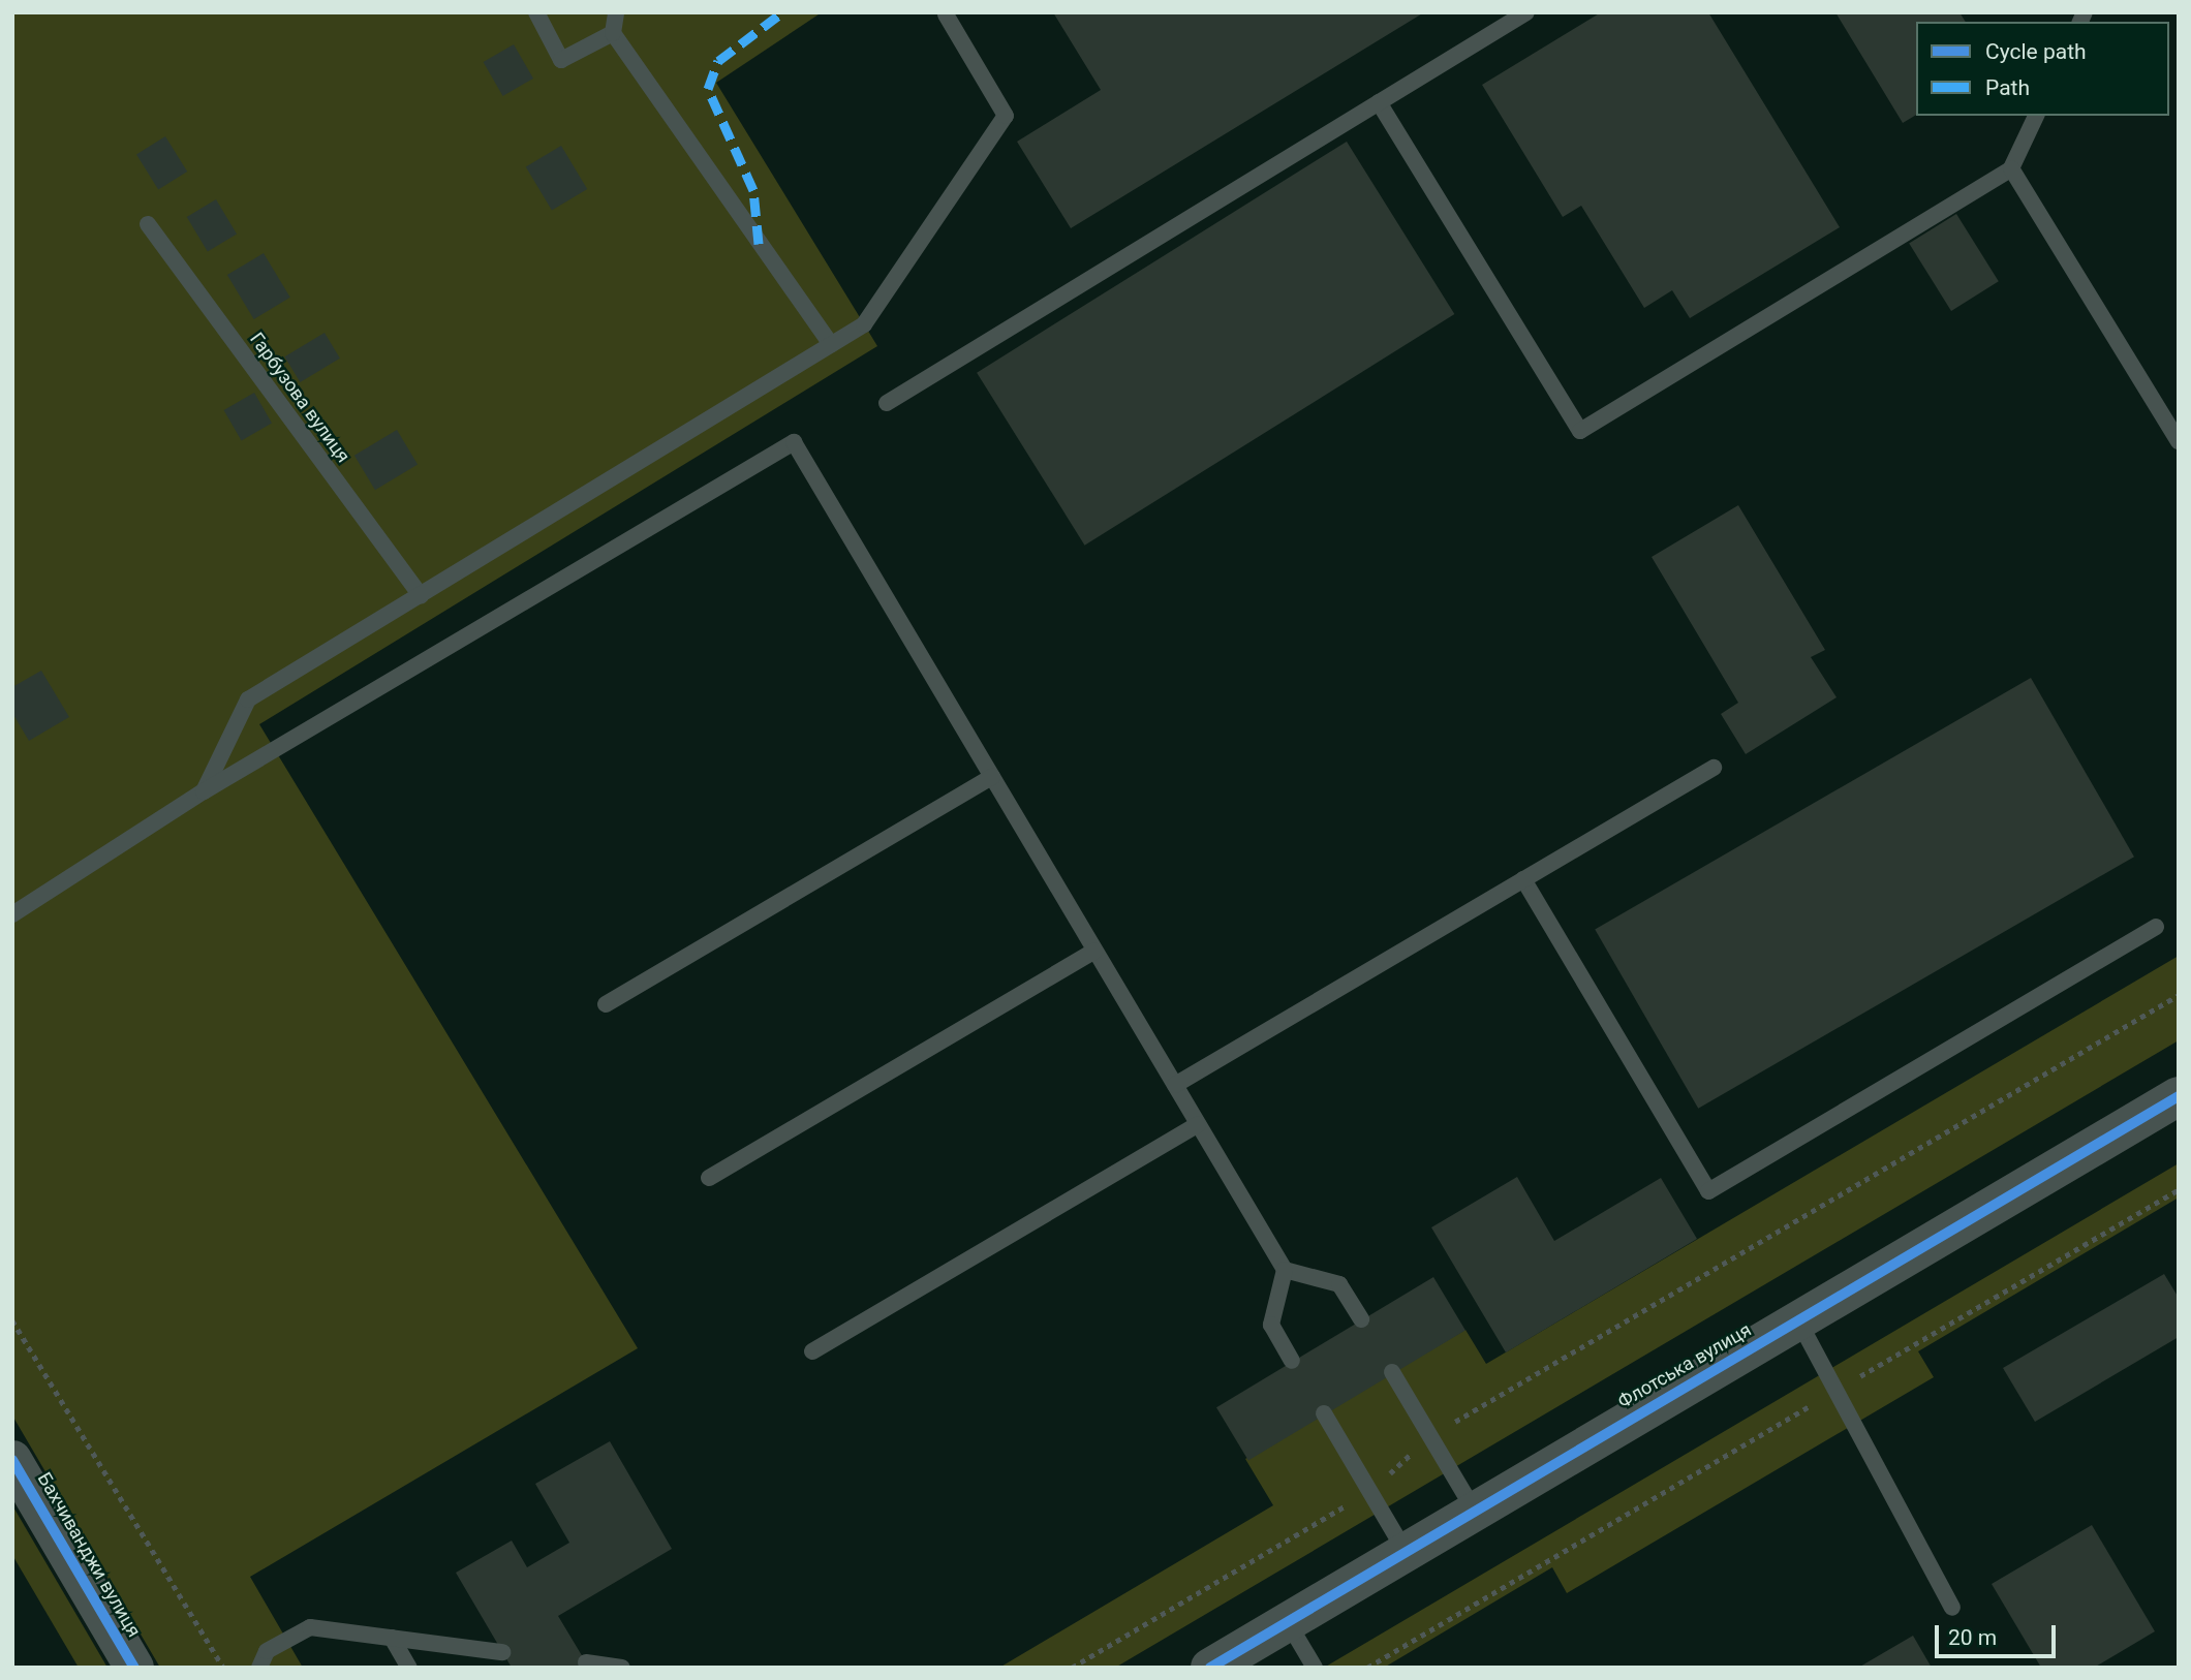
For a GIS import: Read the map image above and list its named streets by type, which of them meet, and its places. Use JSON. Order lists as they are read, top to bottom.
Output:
{
  "streets": {
    "street": ["Флотська вулиця", "Бахчиванджи вулиця"],
    "lane": ["Гарбузова вулиця"]
  },
  "legend": ["Cycle path", "Path"],
  "scale_bar": "20 m"
}
